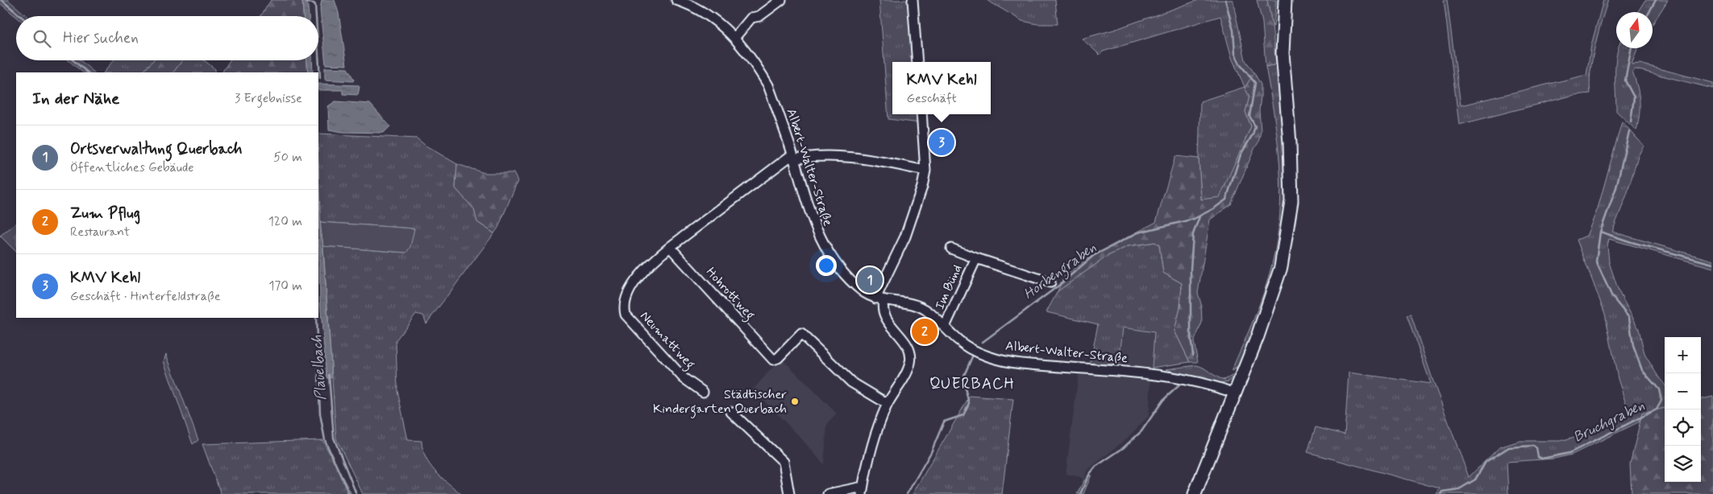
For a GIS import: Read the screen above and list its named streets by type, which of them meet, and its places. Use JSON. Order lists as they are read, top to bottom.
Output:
{
  "streets": {
    "street": [
      "Albert-Walter-Straße",
      "Im Bünd",
      "Hohrottweg",
      "Neumattweg"
    ]
  },
  "crossings": [
    ["Albert-Walter-Straße", "Im Bünd"],
    ["Hohrottweg", "Neumattweg"]
  ],
  "districts": ["QUERBACH"],
  "water": ["Horbengraben", "Plauelbach", "Bruchgraben"],
  "places": ["Städtischer Kindergarten Querbach"],
  "north": "top",
  "page": {
    "search": "Hier suchen",
    "popup": ["KMV Kehl", "Geschäft"],
    "heading": ["In der Nähe", "3 Ergebnisse"],
    "list": [
      {
        "mark": "1",
        "name": "Ortsverwaltung Querbach",
        "note": "Öffentliches Gebäude",
        "value": "50 m"
      },
      {
        "mark": "2",
        "name": "Zum Pflug",
        "note": "Restaurant",
        "value": "120 m"
      },
      {
        "mark": "3",
        "name": "KMV Kehl",
        "note": "Geschäft · Hinterfeldstraße",
        "value": "170 m"
      }
    ],
    "pins": ["3", "1", "2"],
    "map_buttons": ["+", "−"]
  }
}
